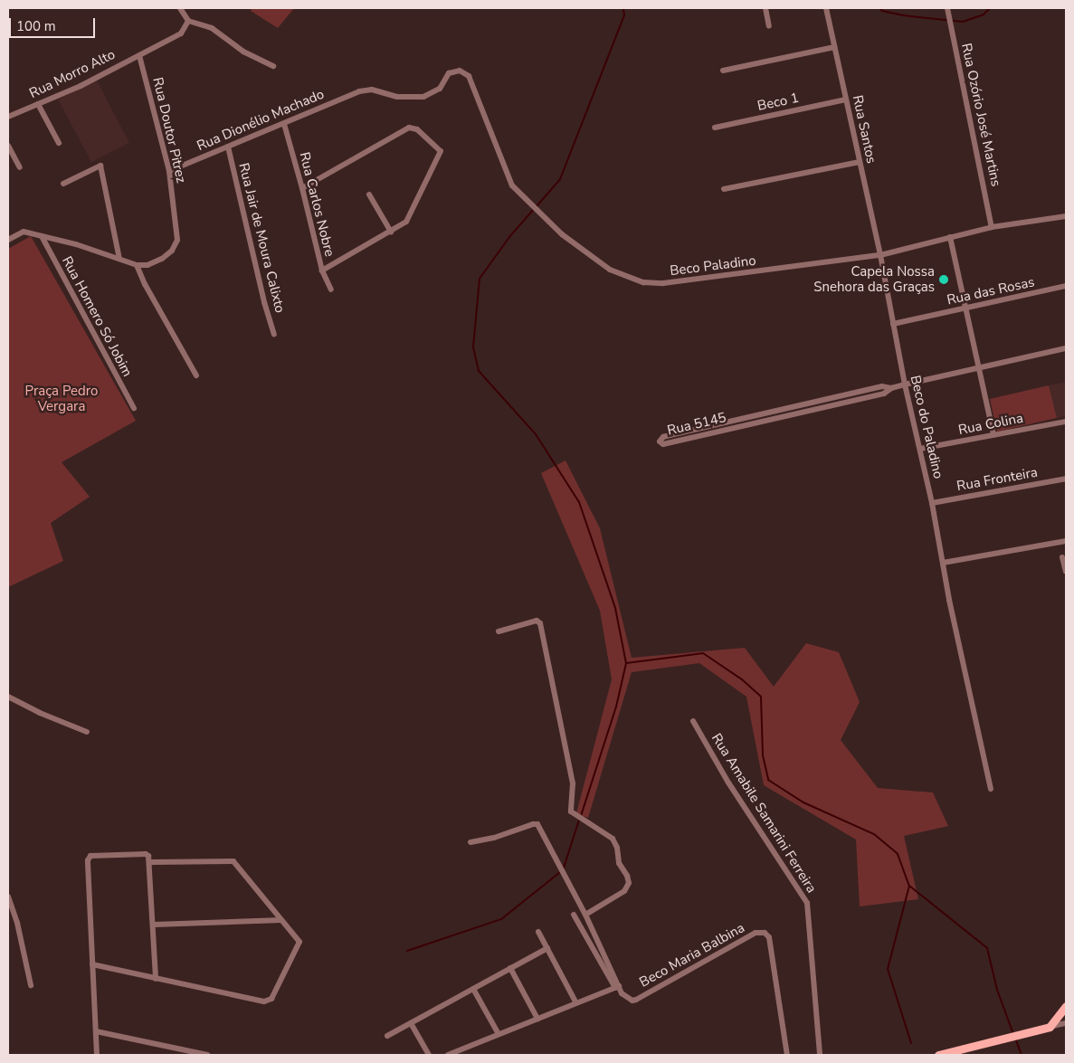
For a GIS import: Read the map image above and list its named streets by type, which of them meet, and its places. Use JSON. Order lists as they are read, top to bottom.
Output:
{
  "streets": {
    "street": [
      "Rua Morro Alto",
      "Beco 1",
      "Rua Ozório José Martins",
      "Rua Dionélio Machado",
      "Rua Santos",
      "Rua Doutor Pitrez",
      "Rua Carlos Nobre",
      "Rua Jair de Moura Calixto",
      "Beco Paladino",
      "Rua das Rosas",
      "Rua Homero Só Jobim",
      "Rua 5145",
      "Rua Colina",
      "Beco do Paladino",
      "Rua Fronteira",
      "Rua Amabile Samarini Ferreira",
      "Beco Maria Balbina"
    ]
  },
  "crossings": [
    ["Rua Morro Alto", "Rua Doutor Pitrez"],
    ["Beco 1", "Rua Santos"],
    ["Rua Dionélio Machado", "Rua Doutor Pitrez"],
    ["Rua Dionélio Machado", "Rua Carlos Nobre"],
    ["Rua Dionélio Machado", "Rua Jair de Moura Calixto"],
    ["Rua Dionélio Machado", "Beco Paladino"],
    ["Rua Santos", "Beco Paladino"],
    ["Rua Santos", "Beco do Paladino"],
    ["Beco Paladino", "Beco do Paladino"],
    ["Rua das Rosas", "Beco do Paladino"],
    ["Rua 5145", "Beco do Paladino"],
    ["Rua Colina", "Beco do Paladino"],
    ["Beco do Paladino", "Rua Fronteira"]
  ],
  "parks": ["Praça Pedro Vergara"],
  "places": ["Capela Nossa Snehora das Graças"],
  "scale_bar": "100 m"
}
